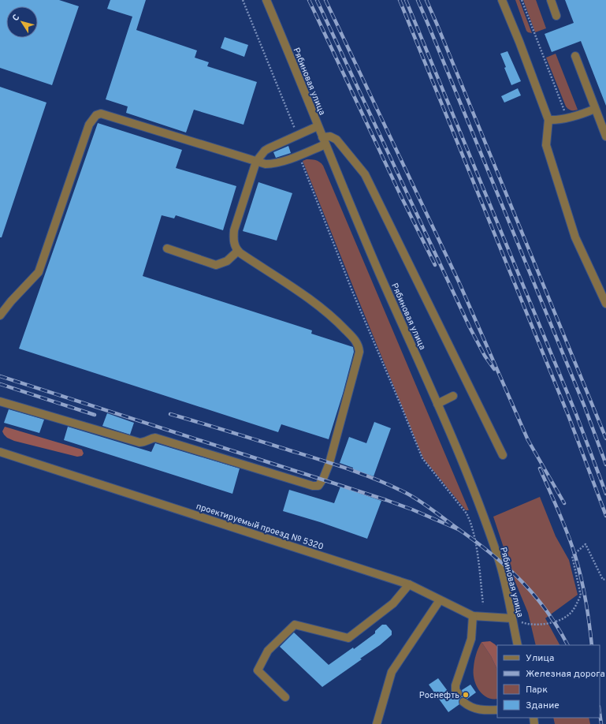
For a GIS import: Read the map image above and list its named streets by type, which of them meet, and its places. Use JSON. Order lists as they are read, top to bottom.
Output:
{
  "streets": {
    "street": ["Рябиновая улица", "проектируемый проезд № 5320"]
  },
  "crossings": [
    ["Рябиновая улица", "проектируемый проезд № 5320"]
  ],
  "places": ["Роснефть"],
  "legend": [
    "Улица",
    "Железная дорога",
    "Парк",
    "Здание"
  ],
  "north": "top left"
}
